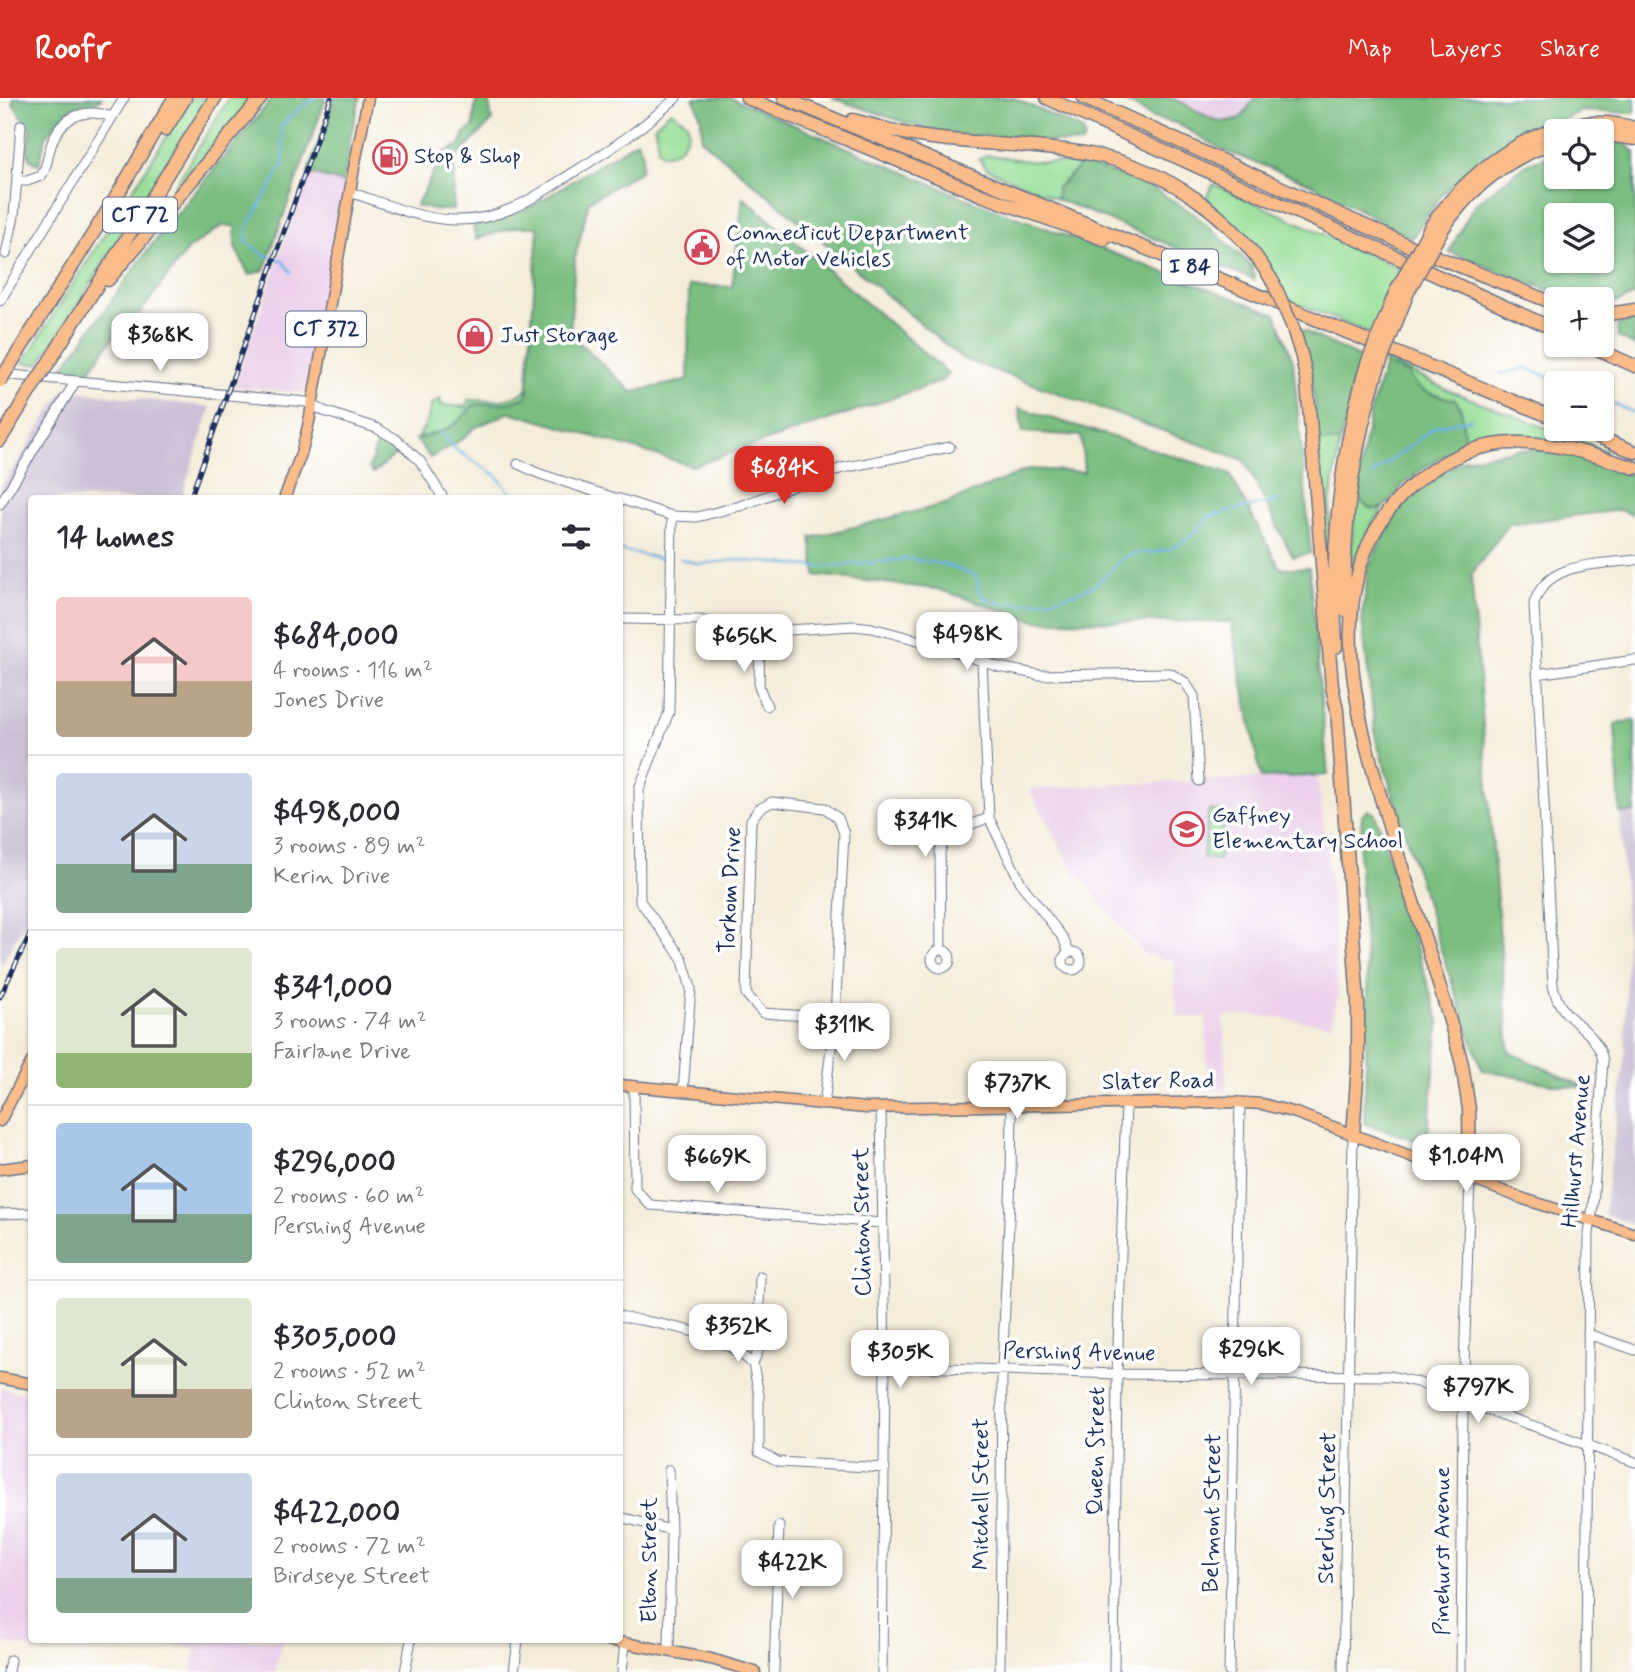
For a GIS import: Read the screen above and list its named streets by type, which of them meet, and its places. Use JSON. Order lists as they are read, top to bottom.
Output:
{
  "streets": {
    "highway": ["CT 72", "I 84"],
    "main road": ["CT 372", "Slater Road"],
    "street": [
      "Torkom Drive",
      "Hillhurst Avenue",
      "Clinton Street",
      "Pershing Avenue",
      "Queen Street",
      "Mitchell Street",
      "Sterling Street",
      "Belmont Street",
      "Pinehurst Avenue",
      "Elton Street"
    ]
  },
  "crossings": [
    ["Torkom Drive", "Slater Road"],
    ["Slater Road", "Hillhurst Avenue"],
    ["Slater Road", "Clinton Street"],
    ["Slater Road", "Queen Street"],
    ["Slater Road", "Mitchell Street"],
    ["Slater Road", "Sterling Street"],
    ["Slater Road", "Belmont Street"],
    ["Slater Road", "Pinehurst Avenue"],
    ["Hillhurst Avenue", "Pershing Avenue"],
    ["Clinton Street", "Pershing Avenue"],
    ["Pershing Avenue", "Queen Street"],
    ["Pershing Avenue", "Mitchell Street"],
    ["Pershing Avenue", "Sterling Street"],
    ["Pershing Avenue", "Belmont Street"],
    ["Pershing Avenue", "Pinehurst Avenue"]
  ],
  "places": {
    "fuel station": ["Stop & Shop"],
    "public building": ["Connecticut Department of Motor Vehicles"],
    "shop": ["Just Storage"],
    "school or university": ["Gaffney Elementary School"]
  },
  "page": {
    "header": "Roofr",
    "nav": ["Map", "Layers", "Share"],
    "map_buttons": ["+", "−"],
    "price": [
      "$368K",
      "$684K",
      "$498K",
      "$656K",
      "$341K",
      "$311K",
      "$737K",
      "$1.04M",
      "$669K",
      "$352K",
      "$296K",
      "$305K",
      "$797K",
      "$422K"
    ],
    "heading": "14 homes",
    "list": [
      {
        "name": "$684,000",
        "note": "4 rooms · 116 m² · Jones Drive"
      },
      {
        "name": "$498,000",
        "note": "3 rooms · 89 m² · Kerin Drive"
      },
      {
        "name": "$341,000",
        "note": "3 rooms · 74 m² · Fairlane Drive"
      },
      {
        "name": "$296,000",
        "note": "2 rooms · 60 m² · Pershing Avenue"
      },
      {
        "name": "$305,000",
        "note": "2 rooms · 52 m² · Clinton Street"
      },
      {
        "name": "$422,000",
        "note": "2 rooms · 72 m² · Birdseye Street"
      }
    ]
  }
}
